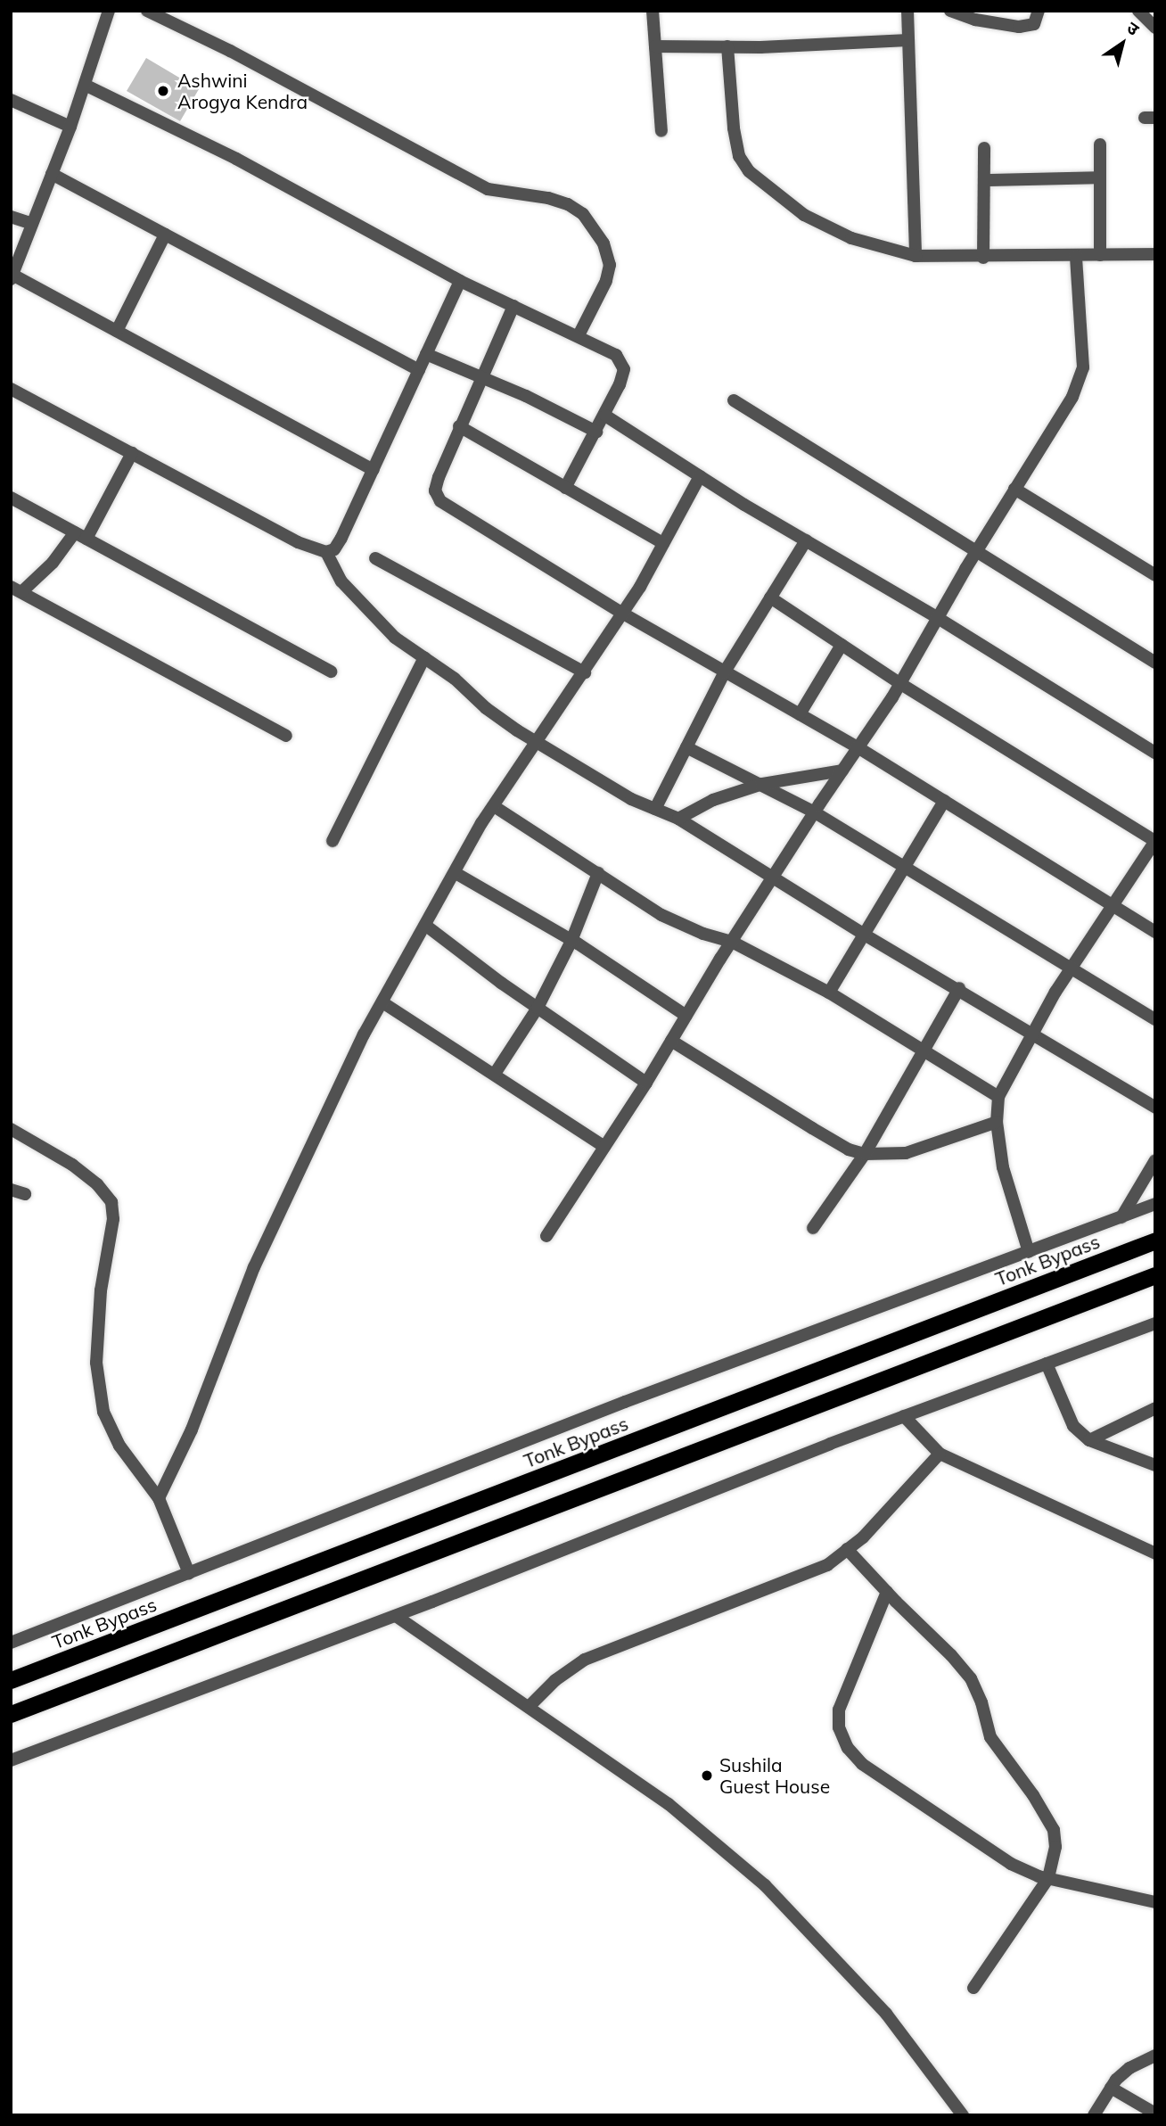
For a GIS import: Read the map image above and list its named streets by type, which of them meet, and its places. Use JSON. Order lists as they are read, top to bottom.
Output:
{
  "streets": {
    "highway": ["Tonk Bypass"]
  },
  "places": ["Ashwini Arogya Kendra", "Sushila Guest House"],
  "north": "top right"
}
